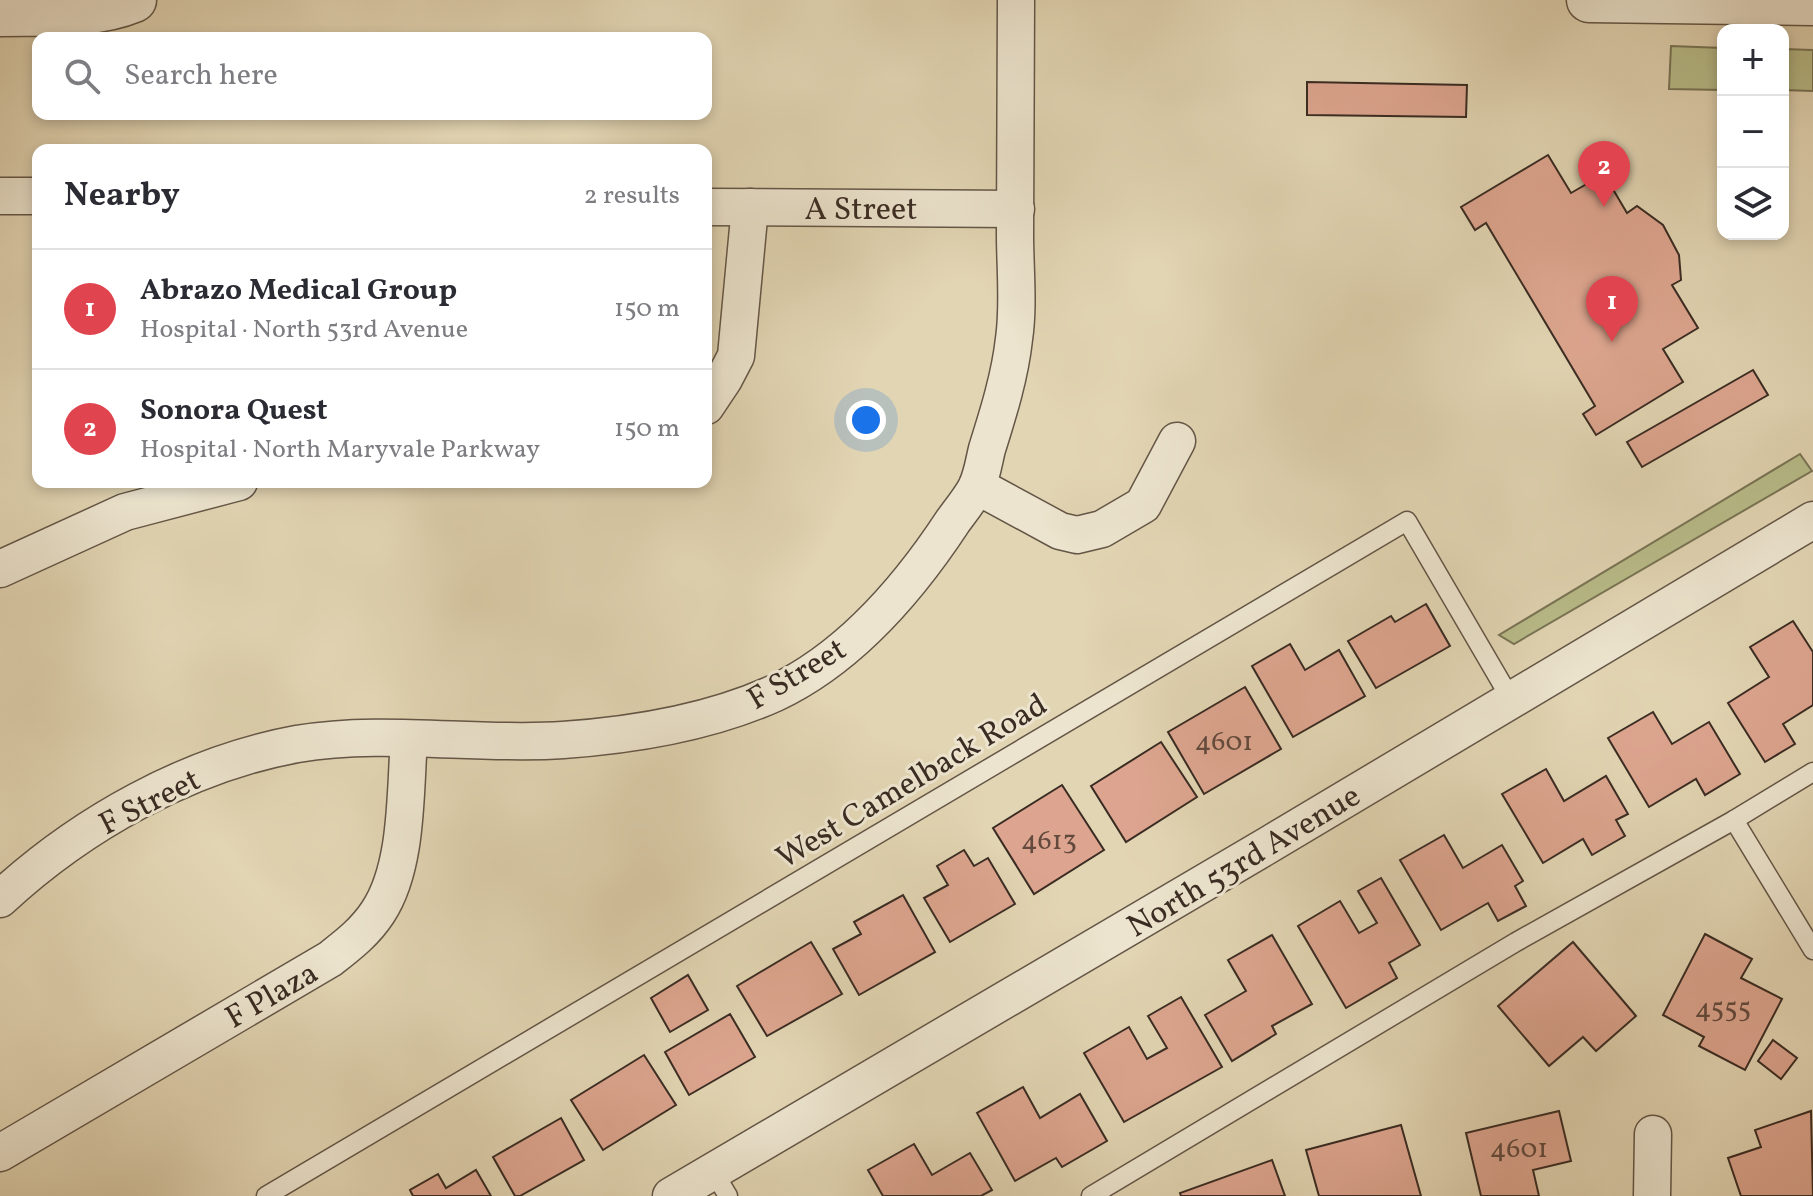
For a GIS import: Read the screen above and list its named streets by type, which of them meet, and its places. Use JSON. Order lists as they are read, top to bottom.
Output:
{
  "streets": {
    "street": [
      "A Street",
      "F Street",
      "North 53rd Avenue",
      "F Plaza"
    ],
    "lane": ["West Camelback Road"]
  },
  "crossings": [
    ["A Street", "F Street"],
    ["F Street", "F Plaza"],
    ["West Camelback Road", "North 53rd Avenue"]
  ],
  "house_numbers": [
    "4601",
    "4613",
    "4555",
    "4601"
  ],
  "page": {
    "map_buttons": ["+", "−"],
    "search": "Search here",
    "pins": ["2", "1"],
    "heading": ["Nearby", "2 results"],
    "list": [
      {
        "mark": "1",
        "name": "Abrazo Medical Group",
        "note": "Hospital · North 53rd Avenue",
        "value": "150 m"
      },
      {
        "mark": "2",
        "name": "Sonora Quest",
        "note": "Hospital · North Maryvale Parkway",
        "value": "150 m"
      }
    ]
  }
}
